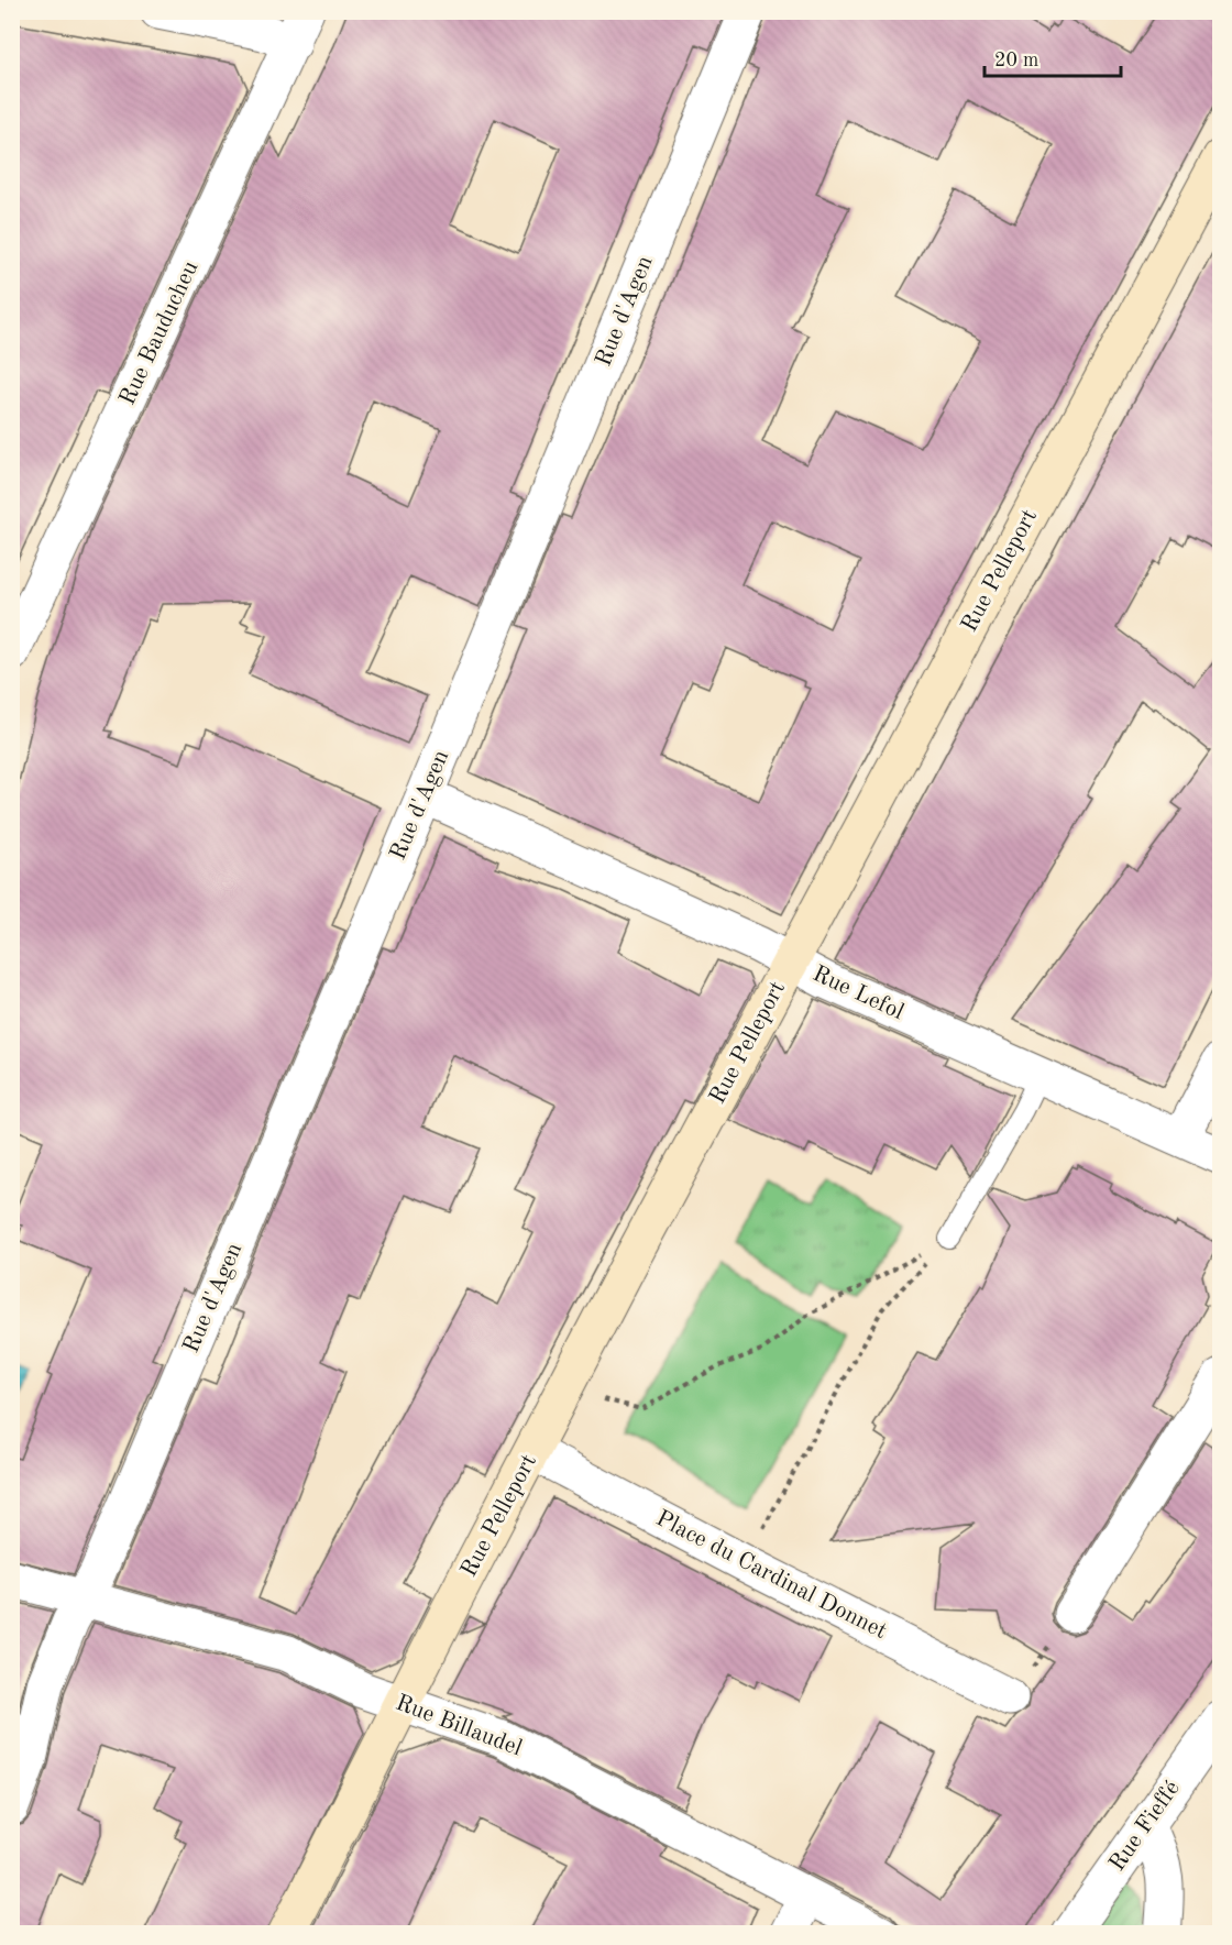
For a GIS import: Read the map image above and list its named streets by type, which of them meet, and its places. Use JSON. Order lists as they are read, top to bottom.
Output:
{
  "streets": {
    "street": [
      "Rue d'Agen",
      "Rue Bauducheu",
      "Rue Pelleport",
      "Rue Lefol",
      "Place du Cardinal Donnet",
      "Rue Billaudel",
      "Rue Fieffé"
    ]
  },
  "crossings": [
    ["Rue d'Agen", "Rue Lefol"],
    ["Rue d'Agen", "Rue Billaudel"],
    ["Rue Pelleport", "Rue Lefol"],
    ["Rue Pelleport", "Place du Cardinal Donnet"],
    ["Rue Pelleport", "Rue Billaudel"]
  ],
  "scale_bar": "20 m"
}
